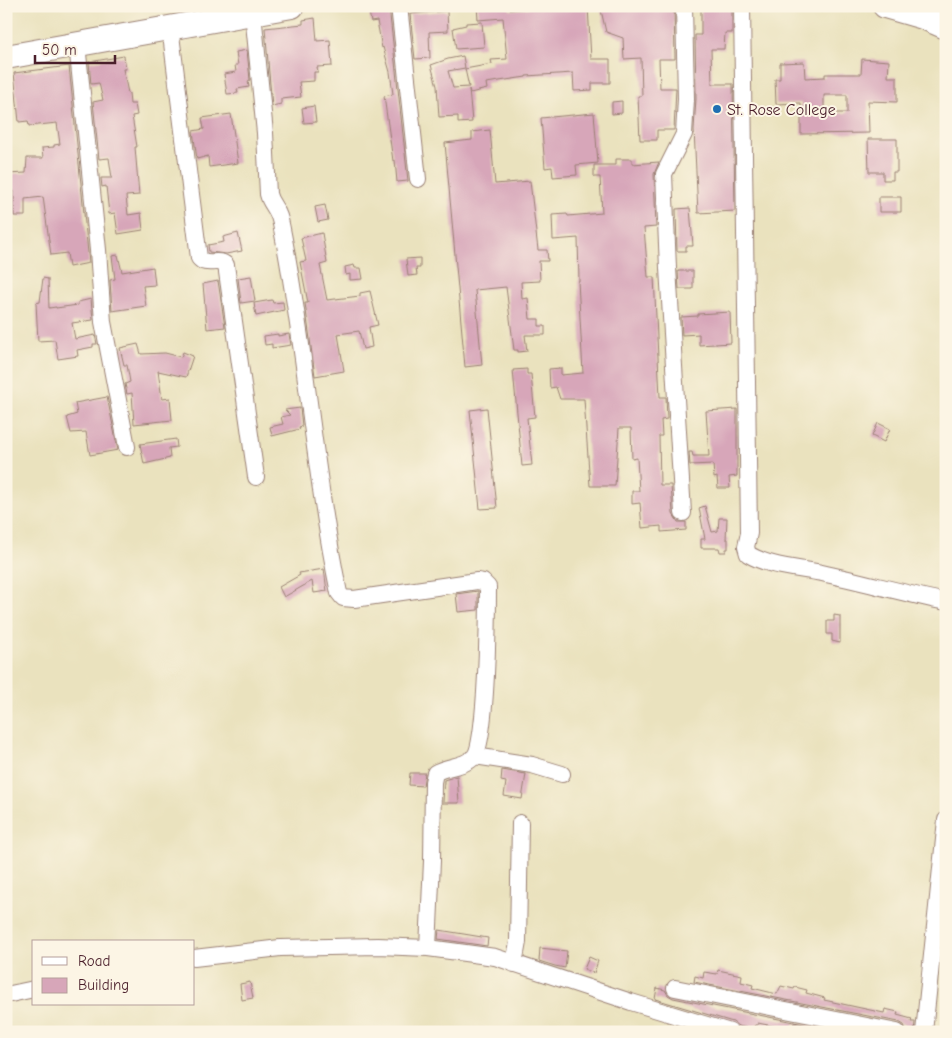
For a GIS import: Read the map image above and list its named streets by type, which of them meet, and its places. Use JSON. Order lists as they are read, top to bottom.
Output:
{
  "places": ["St. Rose College"],
  "legend": ["Road", "Building"],
  "scale_bar": "50 m"
}
